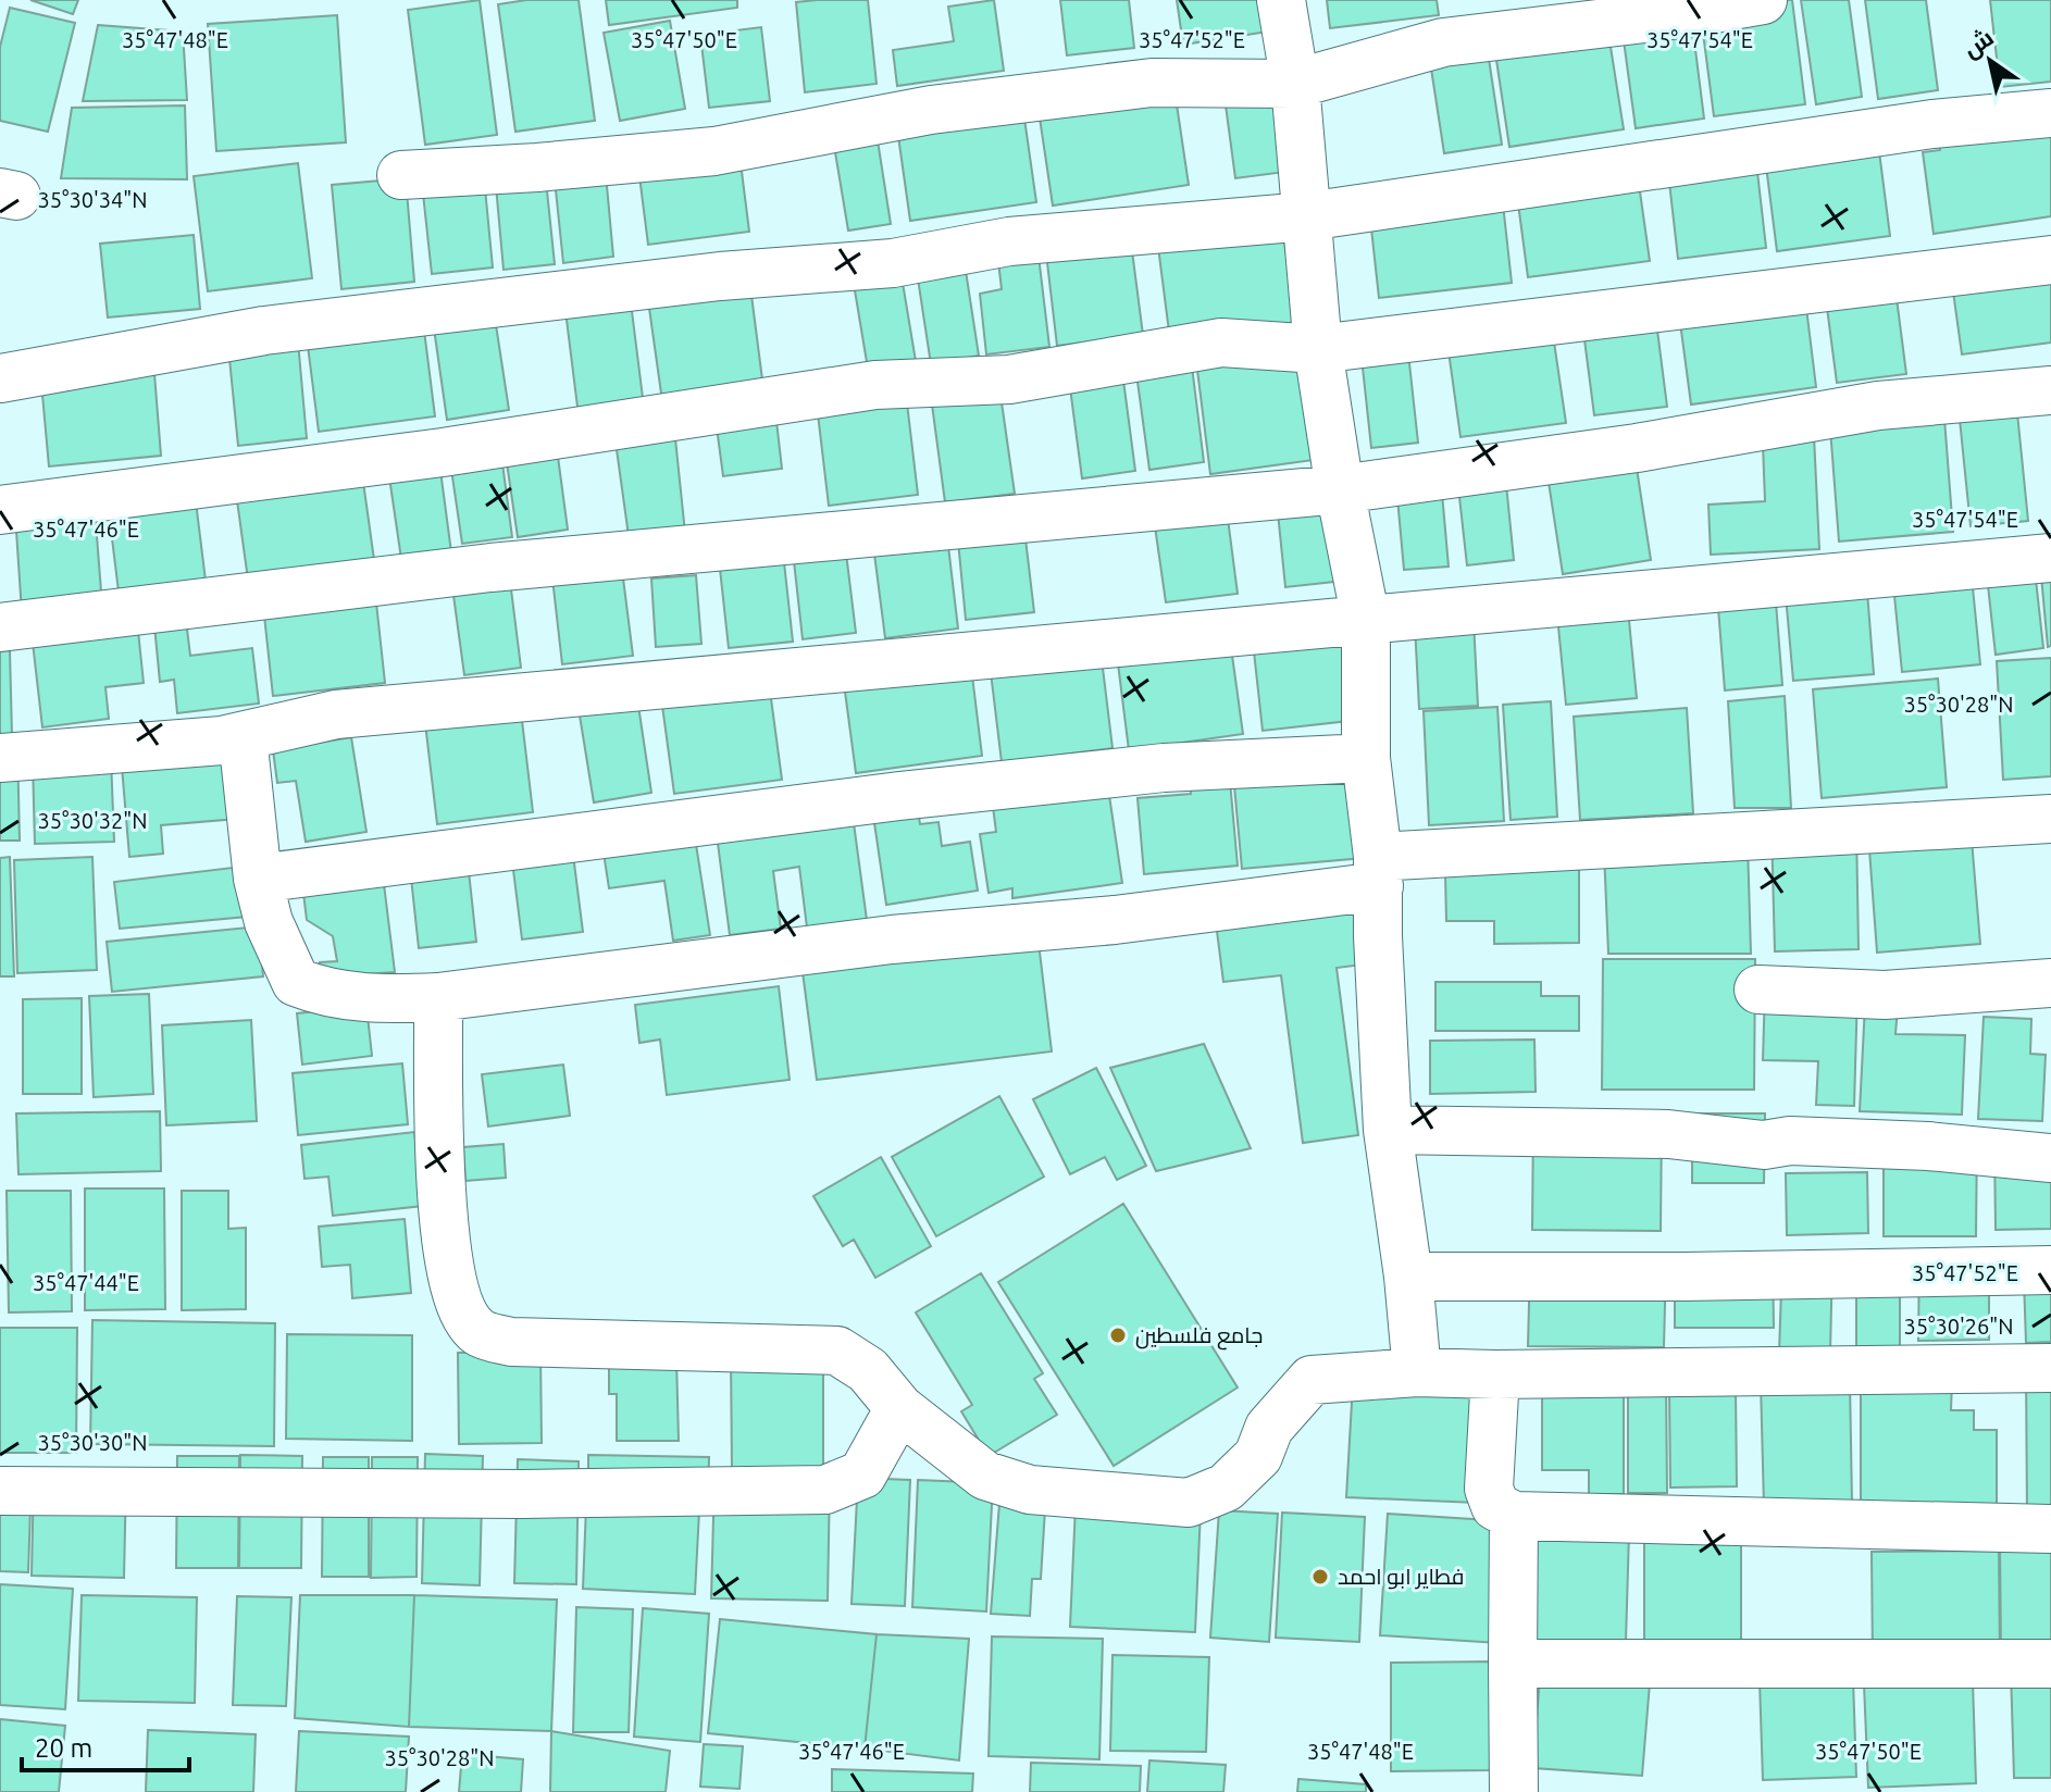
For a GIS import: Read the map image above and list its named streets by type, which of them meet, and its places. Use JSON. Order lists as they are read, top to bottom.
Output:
{
  "places": ["جامع فلسطين", "فطاير ابو احمد"],
  "scale_bar": "20 m",
  "north": "top left",
  "coordinates": [
    "35°47'48\"E",
    "35°47'50\"E",
    "35°47'52\"E",
    "35°47'54\"E",
    "35°30'34\"N",
    "35°47'46\"E",
    "35°30'28\"N",
    "35°30'32\"N",
    "35°47'44\"E",
    "35°30'26\"N",
    "35°30'30\"N"
  ]
}
